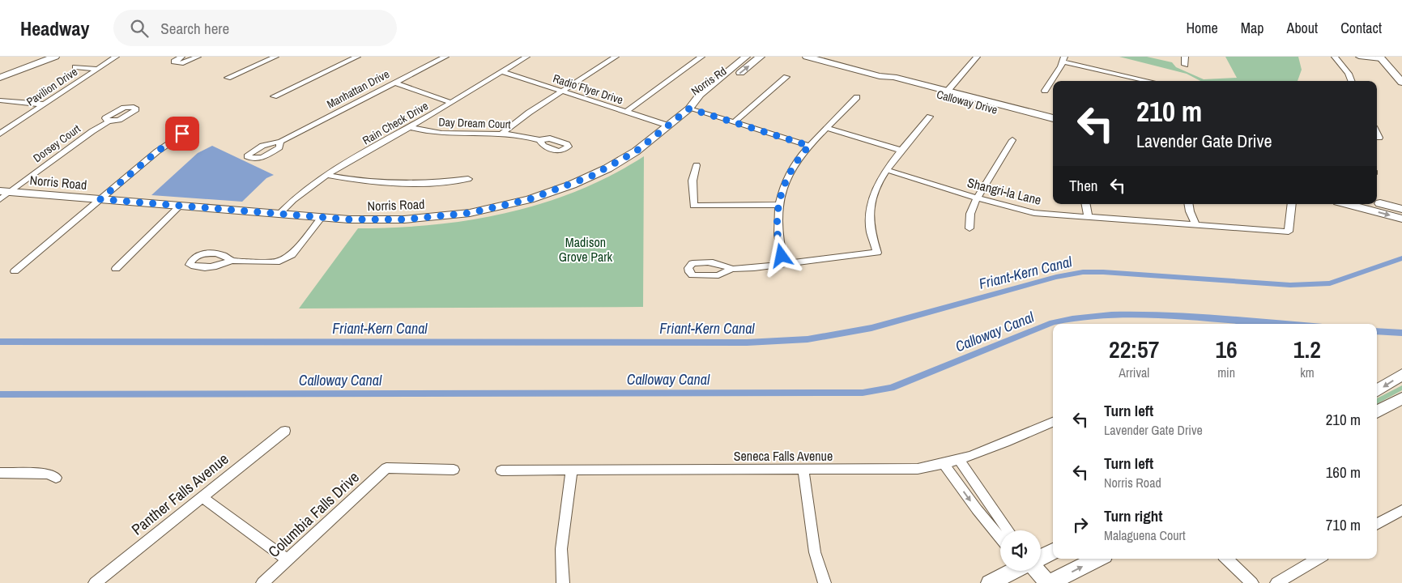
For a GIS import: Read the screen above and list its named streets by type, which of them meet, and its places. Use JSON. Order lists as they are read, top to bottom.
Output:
{
  "streets": {
    "street": [
      "Norris Rd",
      "Pavilion Drive",
      "Manhattan Drive",
      "Radio Flyer Drive",
      "Calloway Drive",
      "Rain Check Drive",
      "Day Dream Court",
      "Dorsey Court",
      "Norris Road",
      "Shangri-la Lane",
      "Seneca Falls Avenue",
      "Panther Falls Avenue",
      "Columbia Falls Drive"
    ]
  },
  "crossings": [
    ["Norris Rd", "Norris Road"],
    ["Radio Flyer Drive", "Rain Check Drive"],
    ["Radio Flyer Drive", "Norris Road"],
    ["Rain Check Drive", "Day Dream Court"],
    ["Rain Check Drive", "Norris Road"],
    ["Dorsey Court", "Norris Road"]
  ],
  "water": ["Friant-Kern Canal", "Calloway Canal"],
  "parks": ["Madison Grove Park"],
  "page": {
    "header": "Headway",
    "search": "Search here",
    "nav": [
      "Home",
      "Map",
      "About",
      "Contact"
    ],
    "turn": ["210 m", "Lavender Gate Drive"],
    "then": "Then",
    "eta": [
      "22:57",
      "Arrival",
      "16",
      "min",
      "1.2",
      "km"
    ],
    "list": [
      {
        "name": "Turn left",
        "note": "Lavender Gate Drive",
        "value": "210 m"
      },
      {
        "name": "Turn left",
        "note": "Norris Road",
        "value": "160 m"
      },
      {
        "name": "Turn right",
        "note": "Malaguena Court",
        "value": "710 m"
      }
    ]
  }
}
